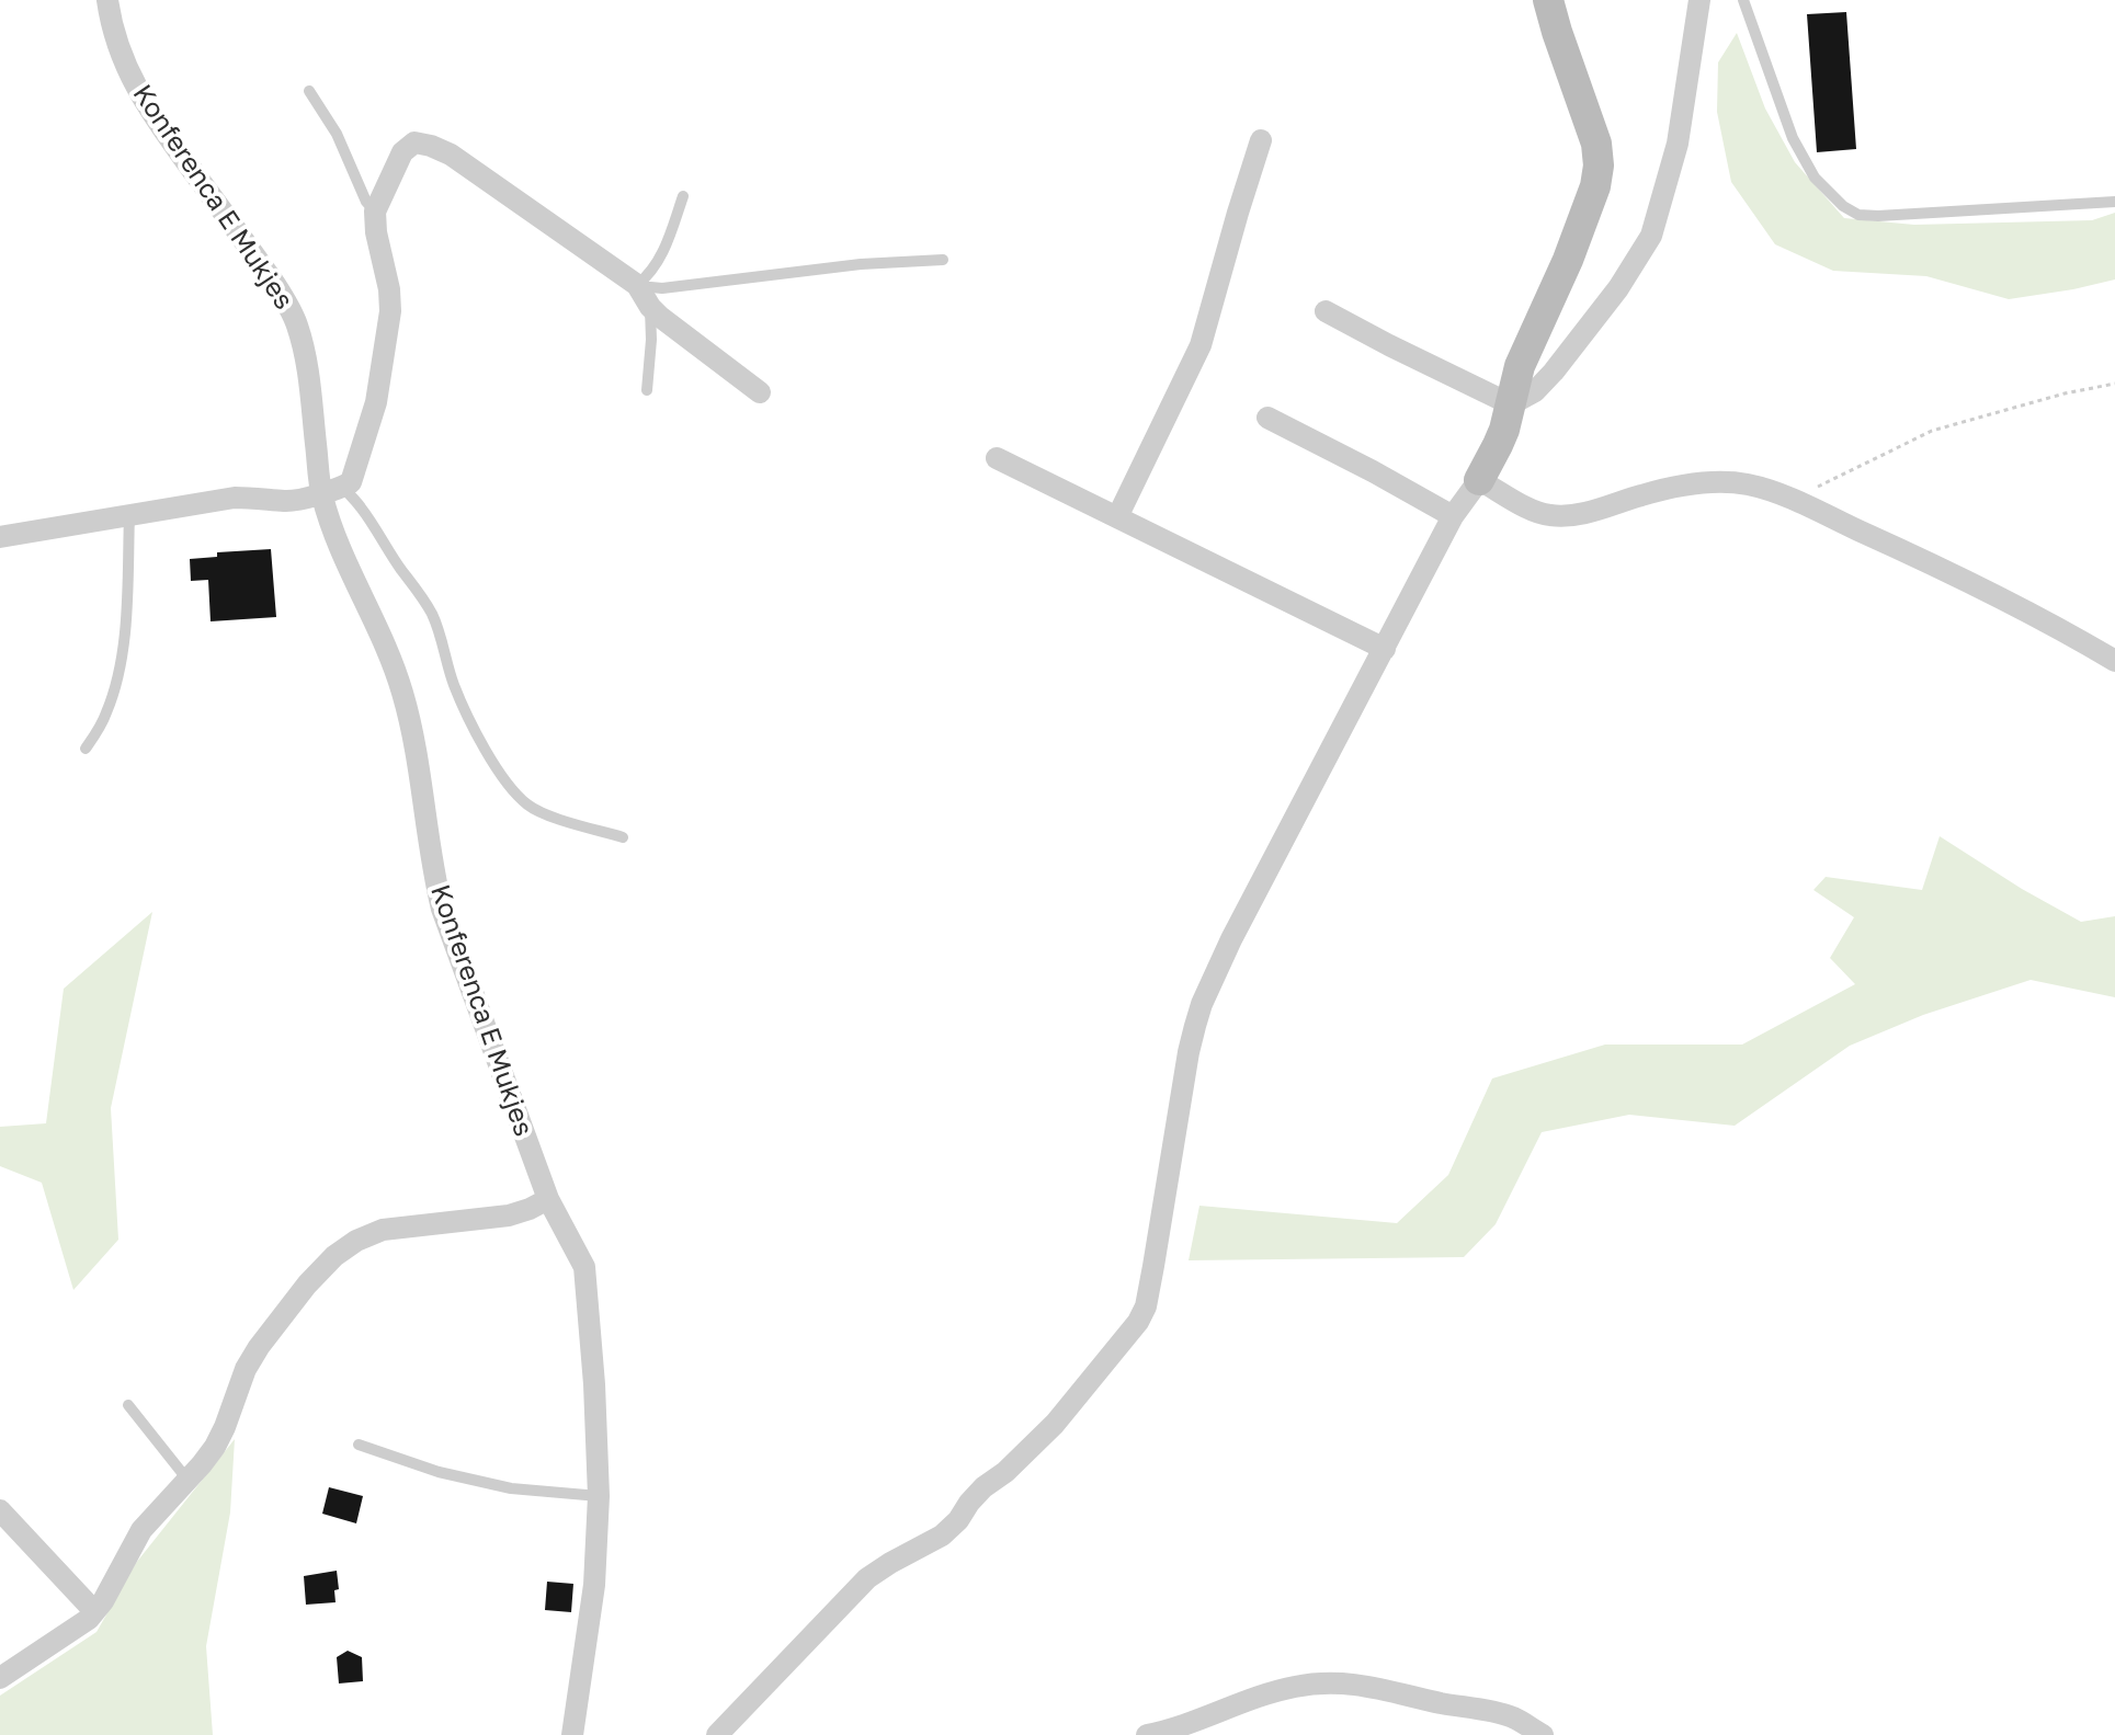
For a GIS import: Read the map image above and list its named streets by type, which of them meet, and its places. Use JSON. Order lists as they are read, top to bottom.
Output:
{
  "streets": {
    "street": ["Konferenca E Mukjes"]
  }
}
